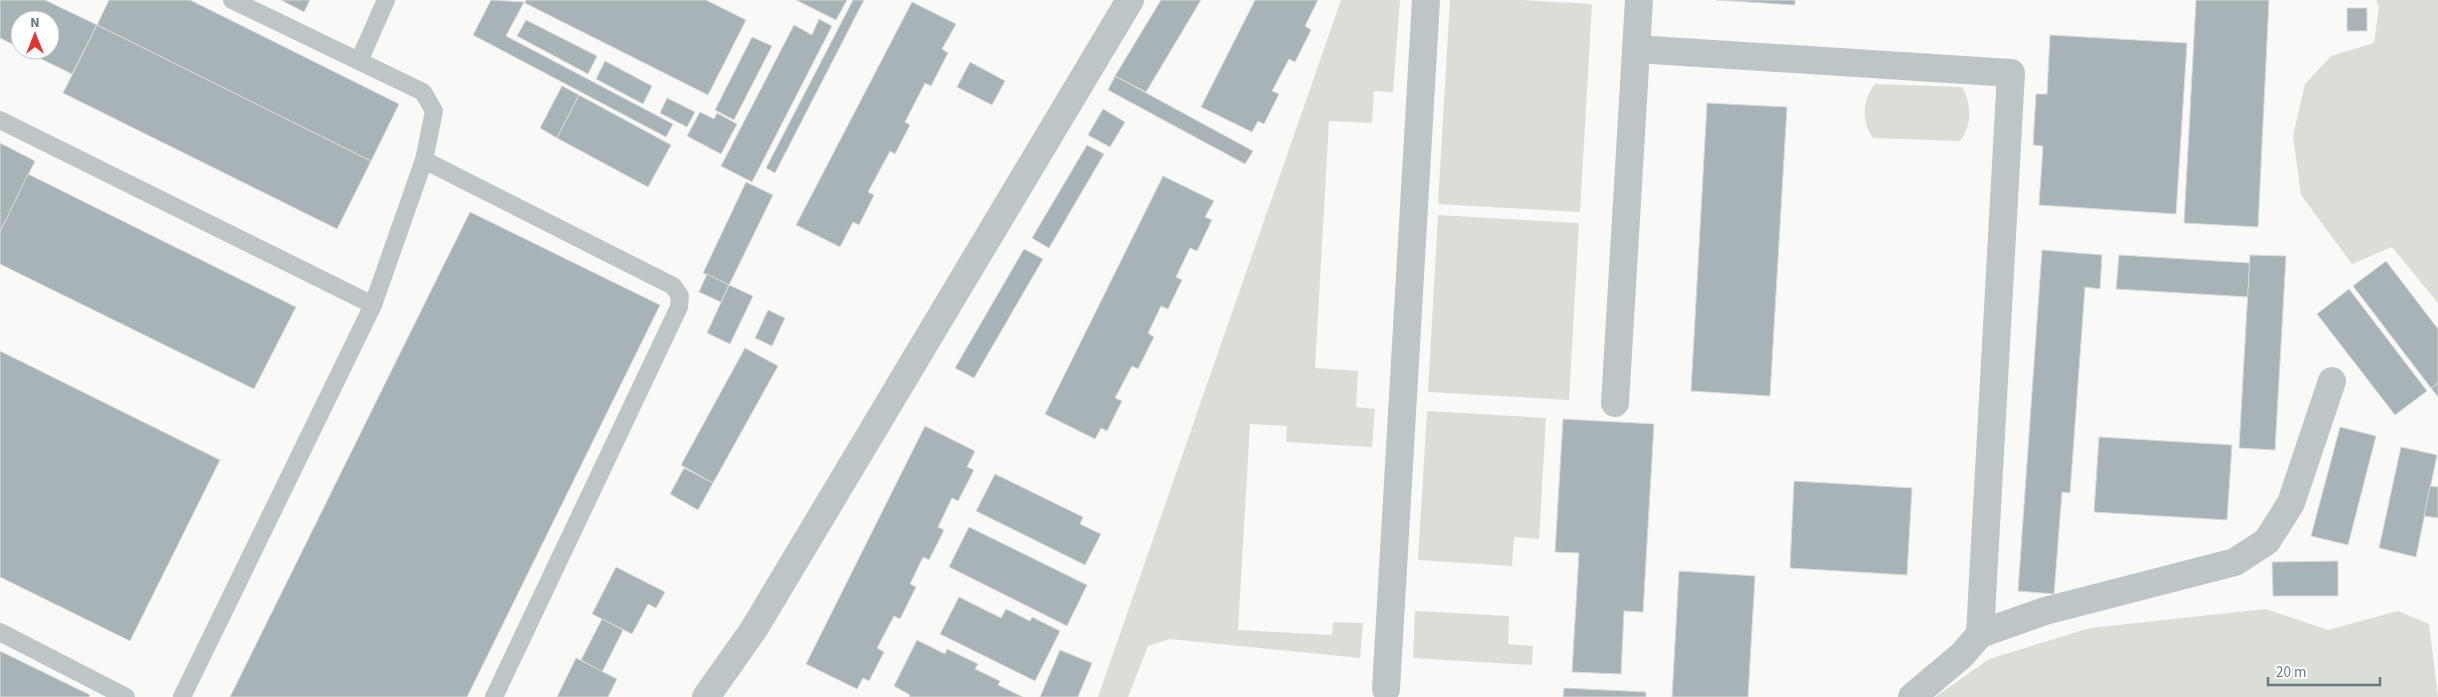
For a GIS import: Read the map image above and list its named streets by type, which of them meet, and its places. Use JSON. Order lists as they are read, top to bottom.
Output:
{
  "scale_bar": "20 m",
  "north": "top"
}
